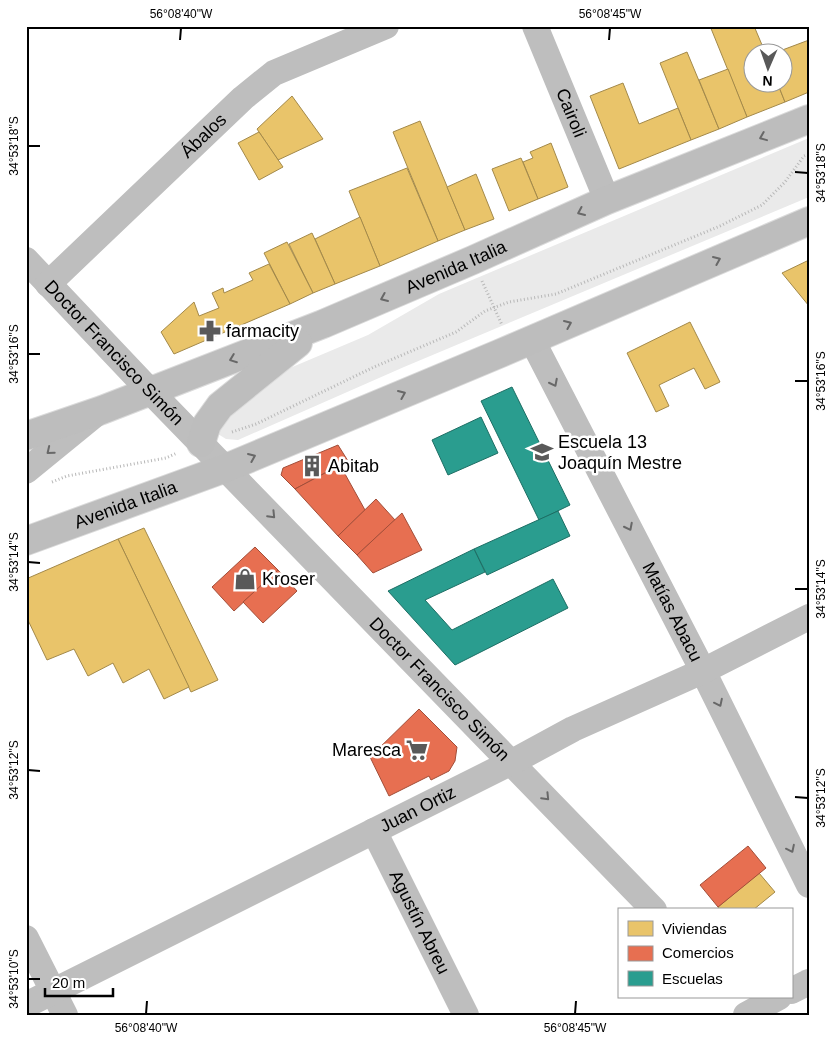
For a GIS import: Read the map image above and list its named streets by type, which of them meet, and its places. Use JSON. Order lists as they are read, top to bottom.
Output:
{
  "streets": {
    "main road": ["Avenida Italia"],
    "street": [
      "Cairoli",
      "Ábalos",
      "Doctor Francisco Simón",
      "Matías Abacu",
      "Juan Ortiz",
      "Agustín Abreu"
    ]
  },
  "crossings": [
    ["Cairoli", "Avenida Italia"],
    ["Ábalos", "Doctor Francisco Simón"],
    ["Avenida Italia", "Doctor Francisco Simón"],
    ["Avenida Italia", "Matías Abacu"],
    ["Doctor Francisco Simón", "Juan Ortiz"],
    ["Matías Abacu", "Juan Ortiz"],
    ["Juan Ortiz", "Agustín Abreu"]
  ],
  "one_way": ["Doctor Francisco Simón", "Matías Abacu"],
  "places": {
    "pharmacy": ["farmacity"],
    "school or university": ["Escuela 13 Joaquín Mestre"],
    "building": ["Abitab"],
    "shop": ["Kroser"],
    "supermarket": ["Maresca"]
  },
  "legend": ["Viviendas", "Comercios", "Escuelas"],
  "scale_bar": "20 m",
  "north": "bottom",
  "coordinates": [
    "56°08'40\"W",
    "56°08'45\"W",
    "34°53'18\"S",
    "34°53'16\"S",
    "34°53'14\"S",
    "34°53'12\"S",
    "34°53'10\"S"
  ]
}
